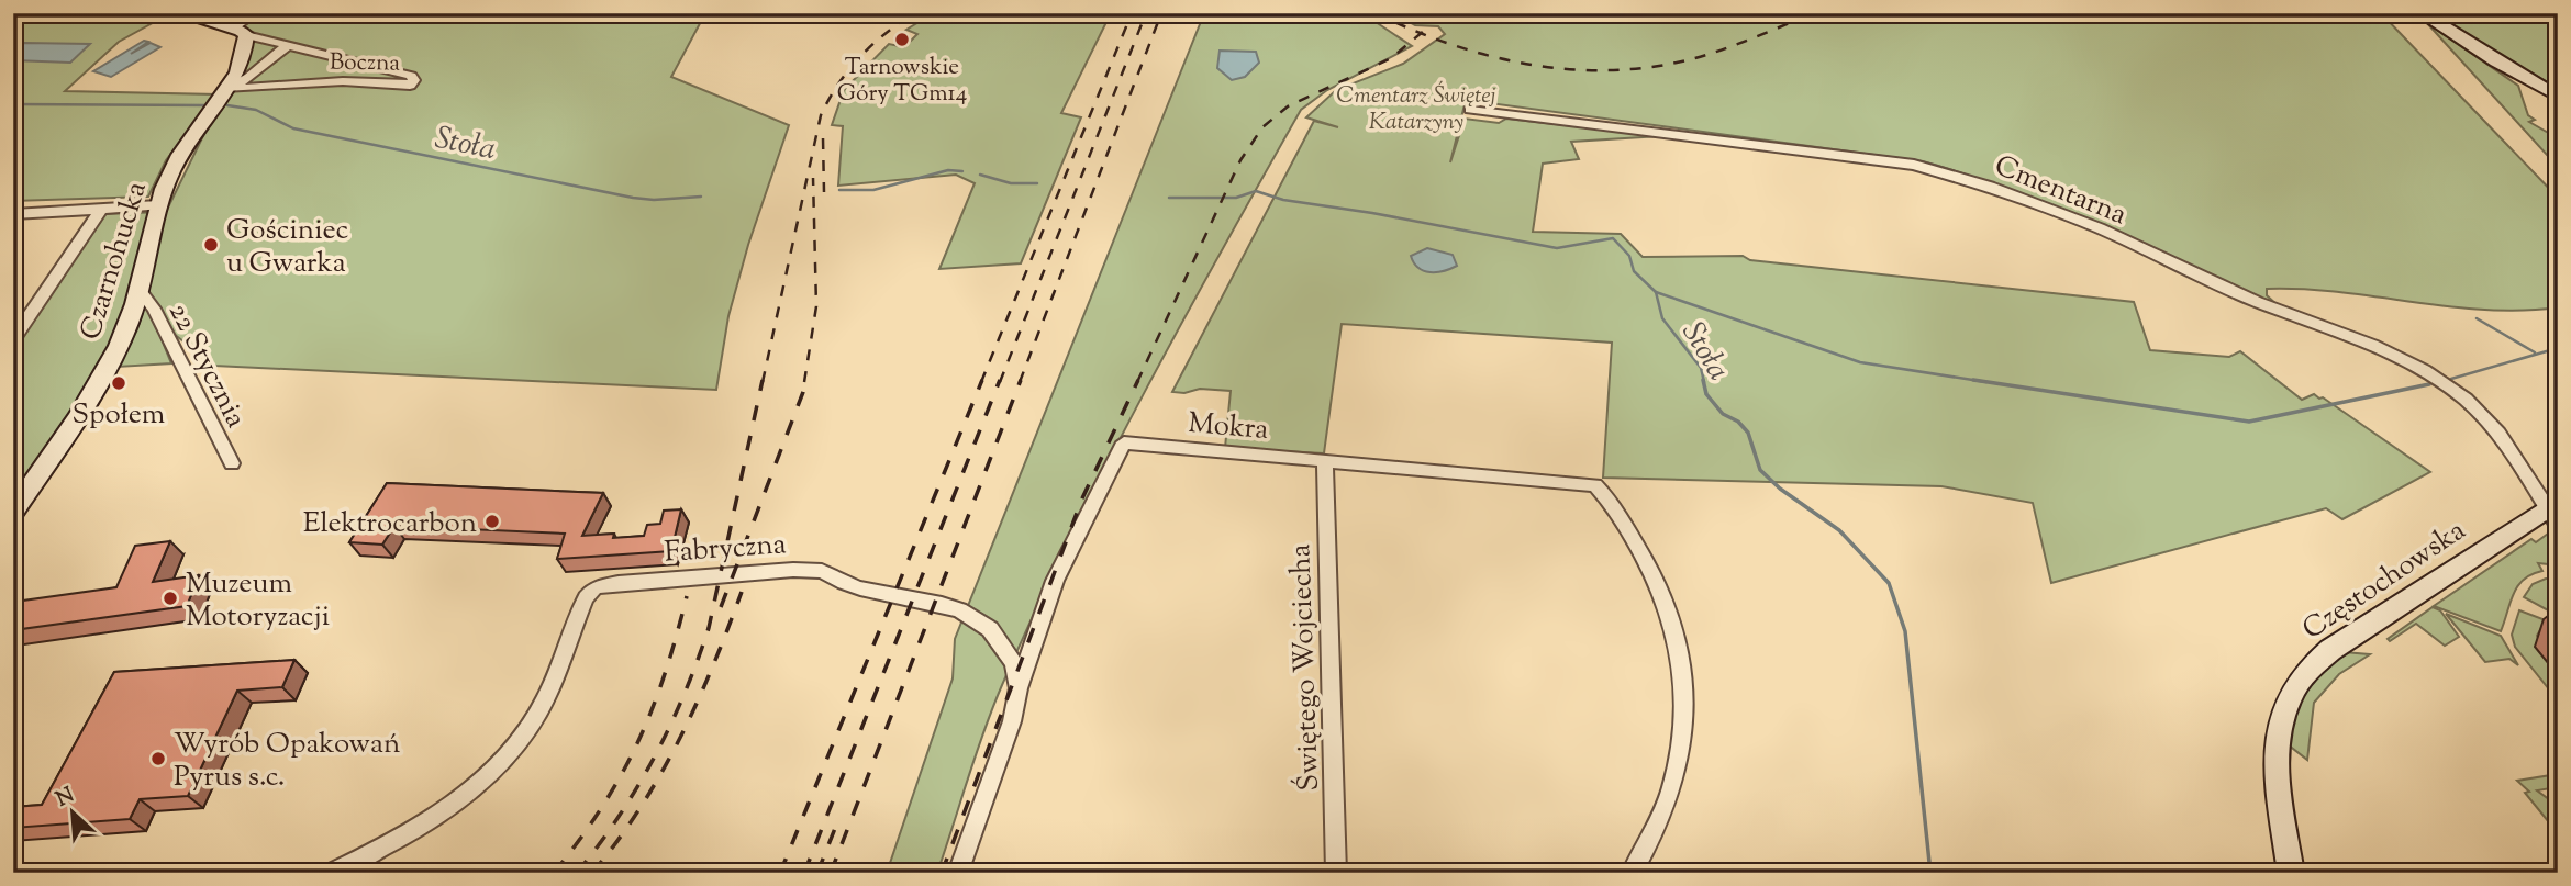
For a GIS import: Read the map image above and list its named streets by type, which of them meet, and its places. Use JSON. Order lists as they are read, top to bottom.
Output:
{
  "streets": {
    "street": [
      "Boczna",
      "Cmentarna",
      "Czarnohucka",
      "22 Stycznia",
      "Mokra",
      "Fabryczna",
      "Częstochowska",
      "Świętego Wojciecha"
    ]
  },
  "crossings": [
    ["Boczna", "Czarnohucka"],
    ["Cmentarna", "Częstochowska"],
    ["Czarnohucka", "22 Stycznia"],
    ["Mokra", "Fabryczna"],
    ["Mokra", "Świętego Wojciecha"]
  ],
  "water": ["Stoła"],
  "parks": ["Cmentarz Świętej Katarzyny"],
  "places": [
    "Tarnowskie Góry TGm14",
    "Gościniec u Gwarka",
    "Społem",
    "Elektrocarbon",
    "Muzeum Motoryzacji",
    "Wyrób Opakowań Pyrus s.c."
  ],
  "north": "top left"
}
